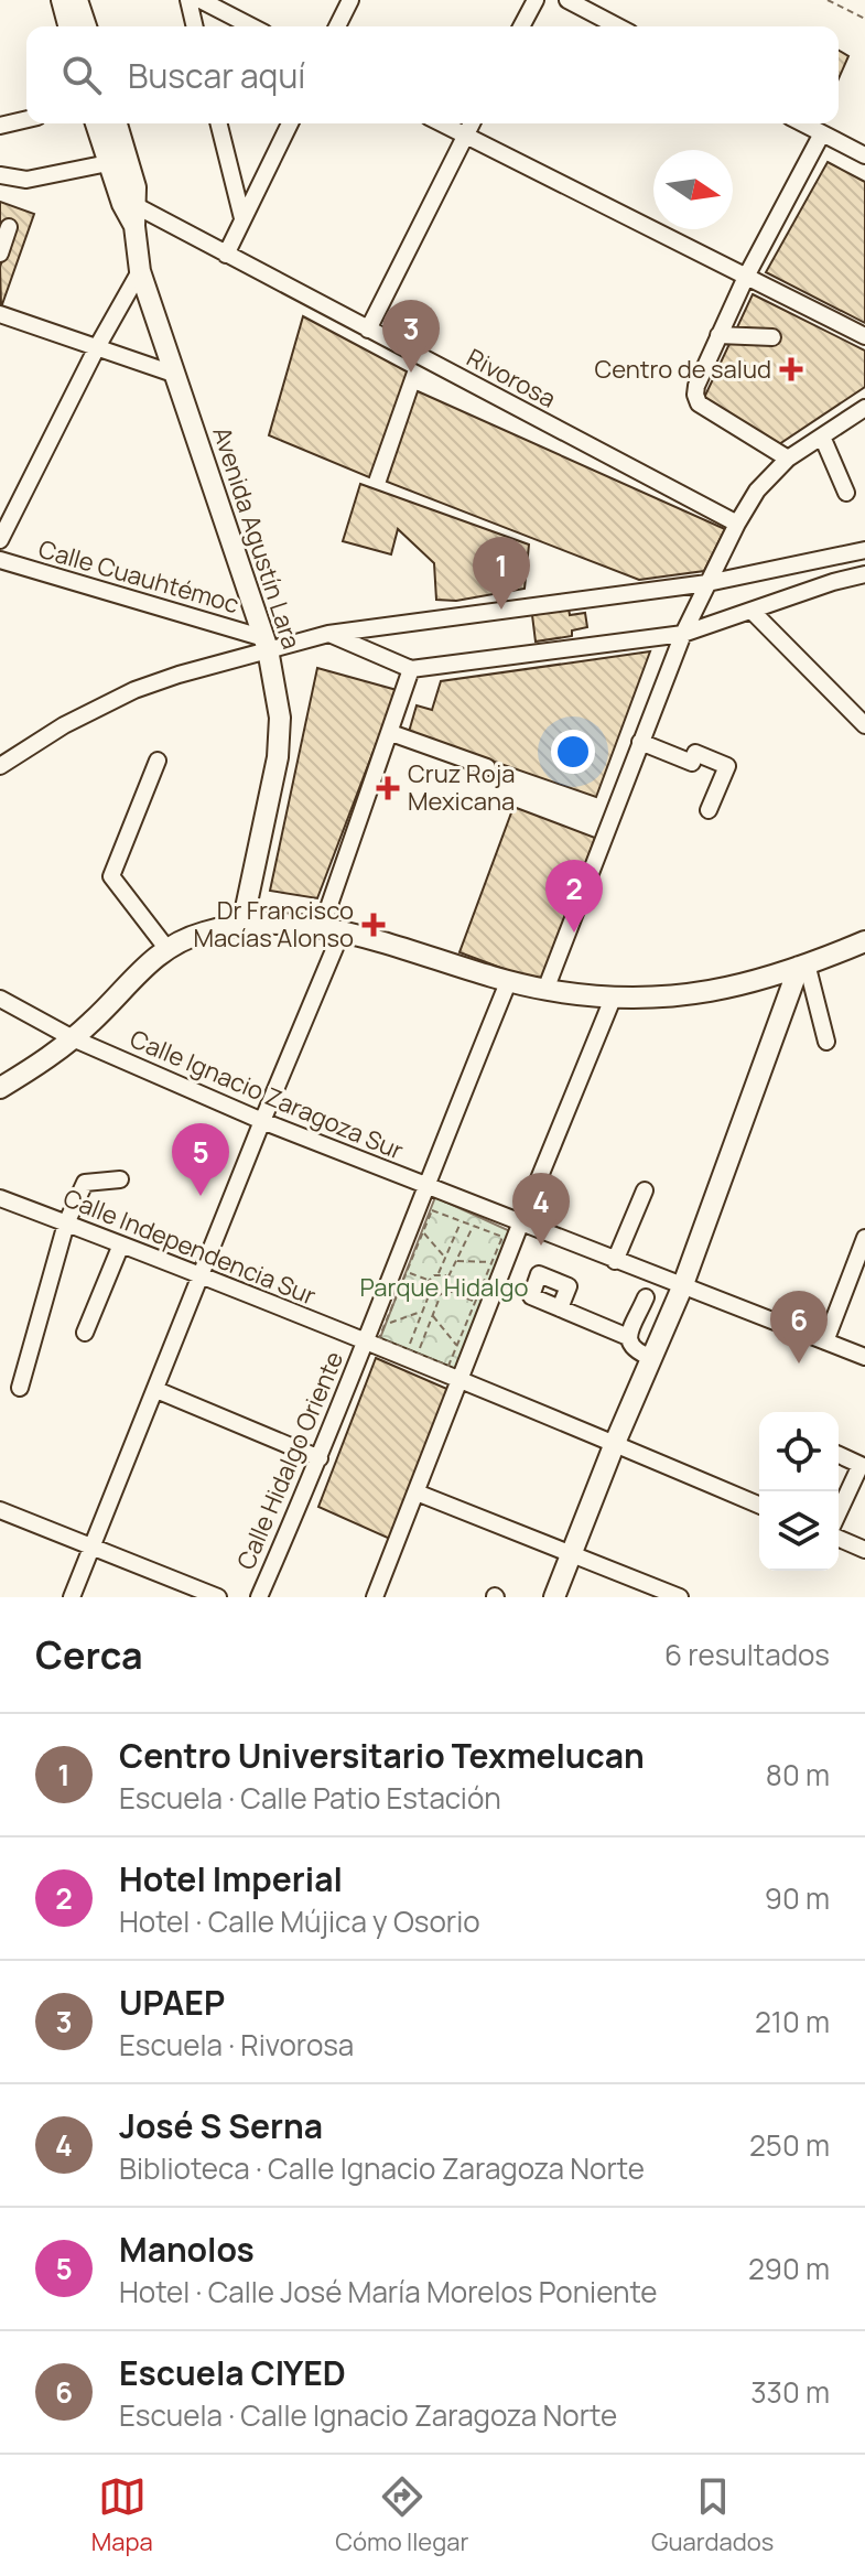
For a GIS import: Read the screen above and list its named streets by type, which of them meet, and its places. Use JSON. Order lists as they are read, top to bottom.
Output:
{
  "streets": {
    "main road": ["Avenida Agustín Lara"],
    "street": [
      "Rivorosa",
      "Calle Cuauhtémoc",
      "Calle Ignacio Zaragoza Sur",
      "Calle Independencia Sur",
      "Calle Hidalgo Oriente"
    ]
  },
  "crossings": [
    ["Rivorosa", "Avenida Agustín Lara"],
    ["Avenida Agustín Lara", "Calle Cuauhtémoc"],
    ["Calle Ignacio Zaragoza Sur", "Calle Hidalgo Oriente"],
    ["Calle Independencia Sur", "Calle Hidalgo Oriente"]
  ],
  "parks": ["Parque Hidalgo"],
  "places": {
    "health": ["Centro de salud", "Cruz Roja Mexicana", "Dr Francisco Macías Alonso"]
  },
  "north": "right",
  "page": {
    "search": "Buscar aquí",
    "pins": [
      "3",
      "1",
      "2",
      "5",
      "4",
      "6"
    ],
    "heading": ["Cerca", "6 resultados"],
    "list": [
      {
        "mark": "1",
        "name": "Centro Universitario Texmelucan",
        "note": "Escuela · Calle Patio Estación",
        "value": "80 m"
      },
      {
        "mark": "2",
        "name": "Hotel Imperial",
        "note": "Hotel · Calle Mújica y Osorio",
        "value": "90 m"
      },
      {
        "mark": "3",
        "name": "UPAEP",
        "note": "Escuela · Rivorosa",
        "value": "210 m"
      },
      {
        "mark": "4",
        "name": "José S Serna",
        "note": "Biblioteca · Calle Ignacio Zaragoza Norte",
        "value": "250 m"
      },
      {
        "mark": "5",
        "name": "Manolos",
        "note": "Hotel · Calle José María Morelos Poniente",
        "value": "290 m"
      },
      {
        "mark": "6",
        "name": "Escuela CIYED",
        "note": "Escuela · Calle Ignacio Zaragoza Norte",
        "value": "330 m"
      }
    ],
    "nav": ["Mapa", "Cómo llegar", "Guardados"]
  }
}
